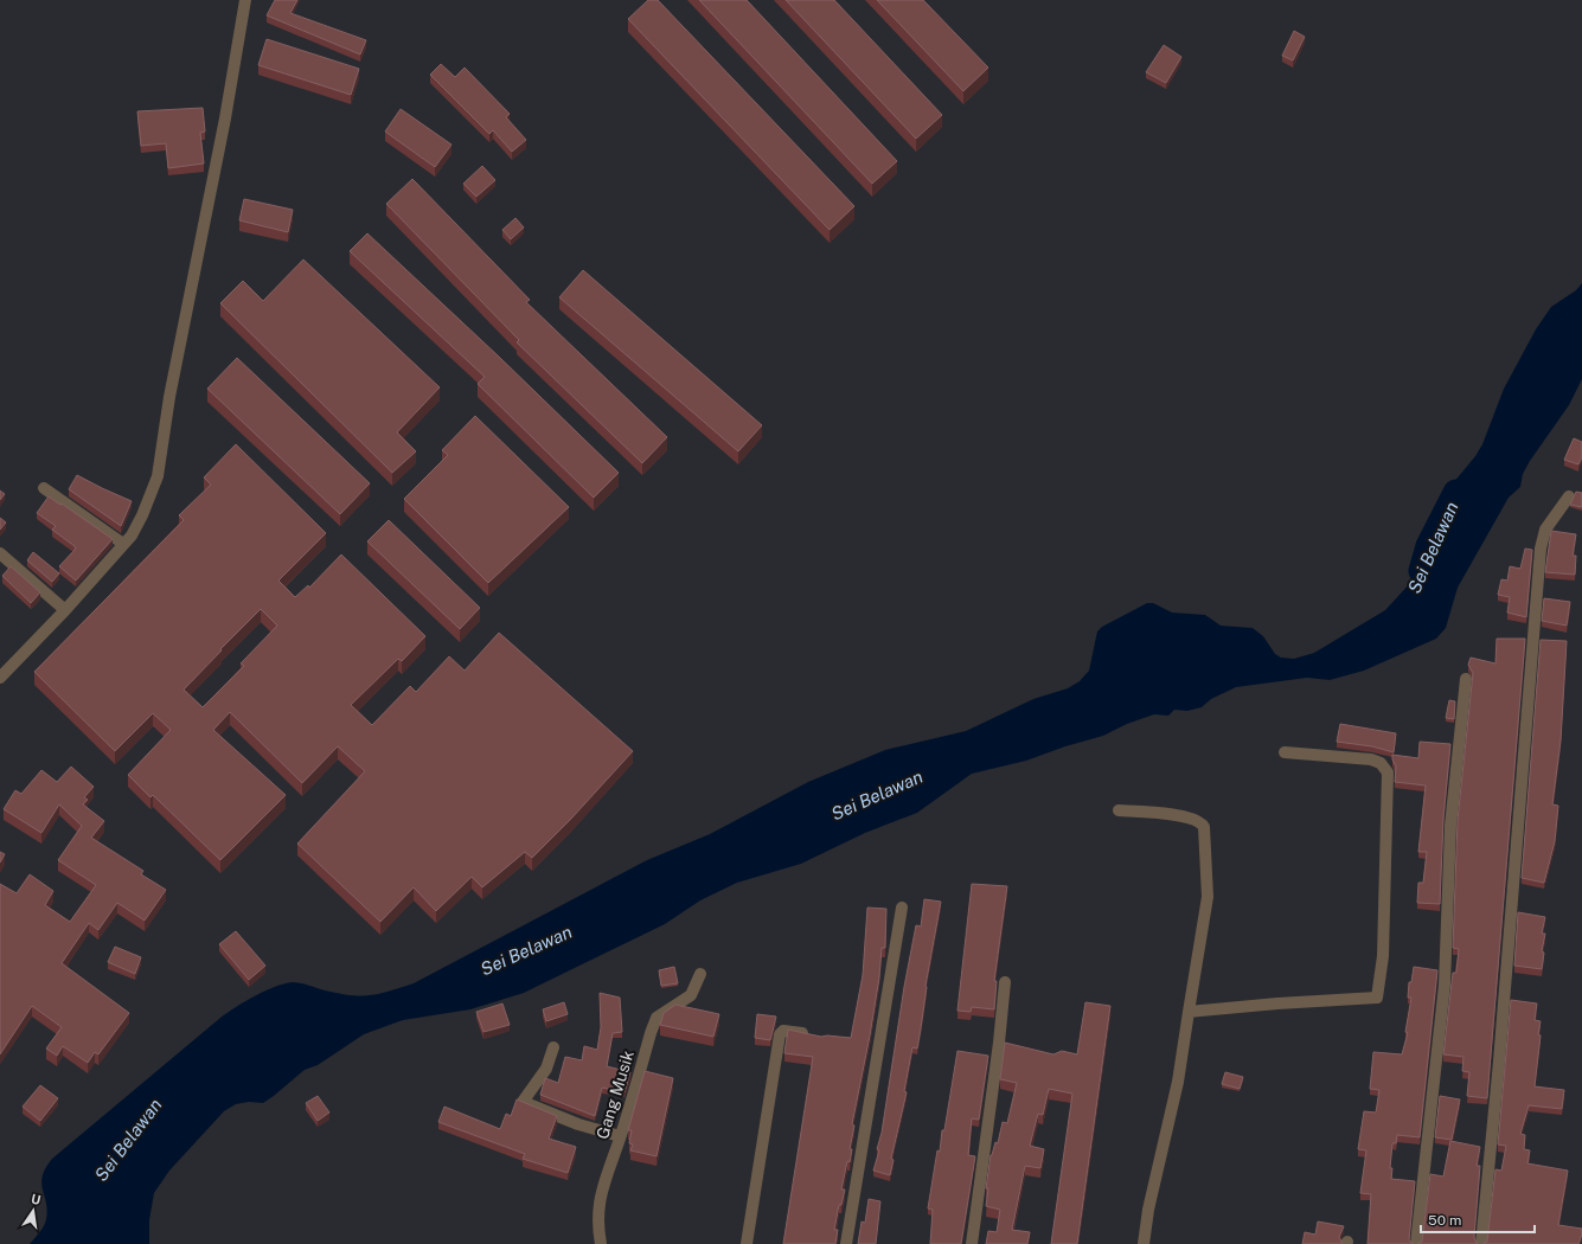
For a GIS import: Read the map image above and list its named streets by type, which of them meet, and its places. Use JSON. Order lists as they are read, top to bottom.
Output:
{
  "streets": {
    "street": ["Gang Musik"]
  },
  "water": ["Sei Belawan"],
  "scale_bar": "50 m",
  "north": "top"
}
